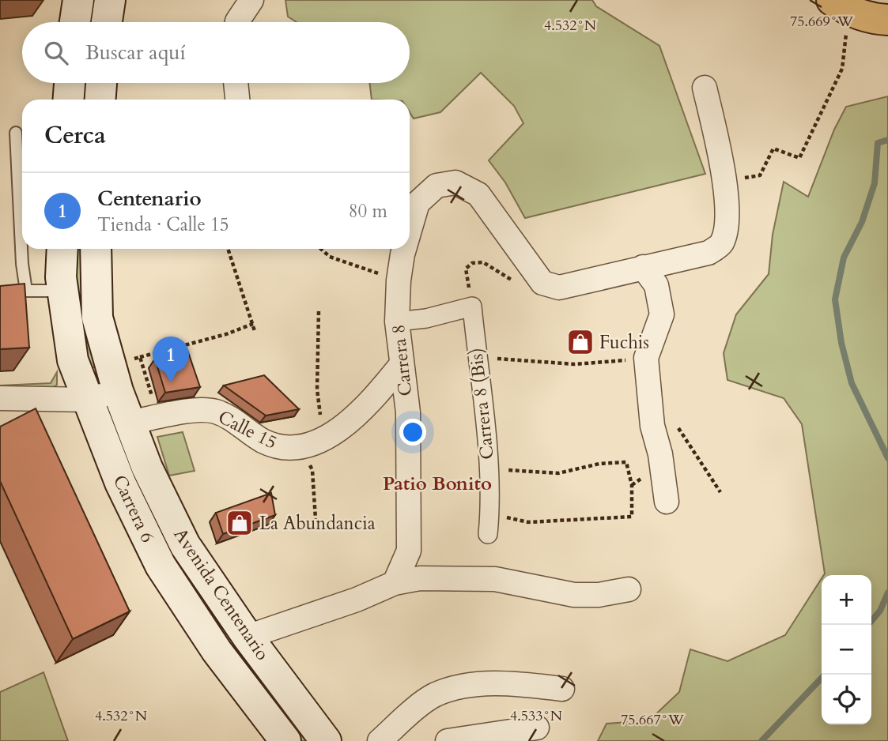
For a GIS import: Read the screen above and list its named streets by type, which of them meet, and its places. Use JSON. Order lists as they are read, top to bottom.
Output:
{
  "streets": {
    "main road": ["Carrera 6", "Avenida Centenario"],
    "street": ["Carrera 8", "Carrera 8 (Bis)", "Calle 15"]
  },
  "crossings": [
    ["Carrera 8", "Carrera 8 (Bis)"],
    ["Carrera 8", "Calle 15"],
    ["Calle 15", "Avenida Centenario"]
  ],
  "districts": ["Patio Bonito"],
  "places": {
    "shop": ["Fuchis", "La Abundancia"]
  },
  "page": {
    "search": "Buscar aquí",
    "heading": "Cerca",
    "list": [
      {
        "mark": "1",
        "name": "Centenario",
        "note": "Tienda · Calle 15",
        "value": "80 m"
      }
    ],
    "pins": "1",
    "map_buttons": ["+", "−"]
  },
  "coordinates": [
    "75.669°W",
    "4.532°N",
    "4.533°N",
    "75.667°W"
  ]
}
